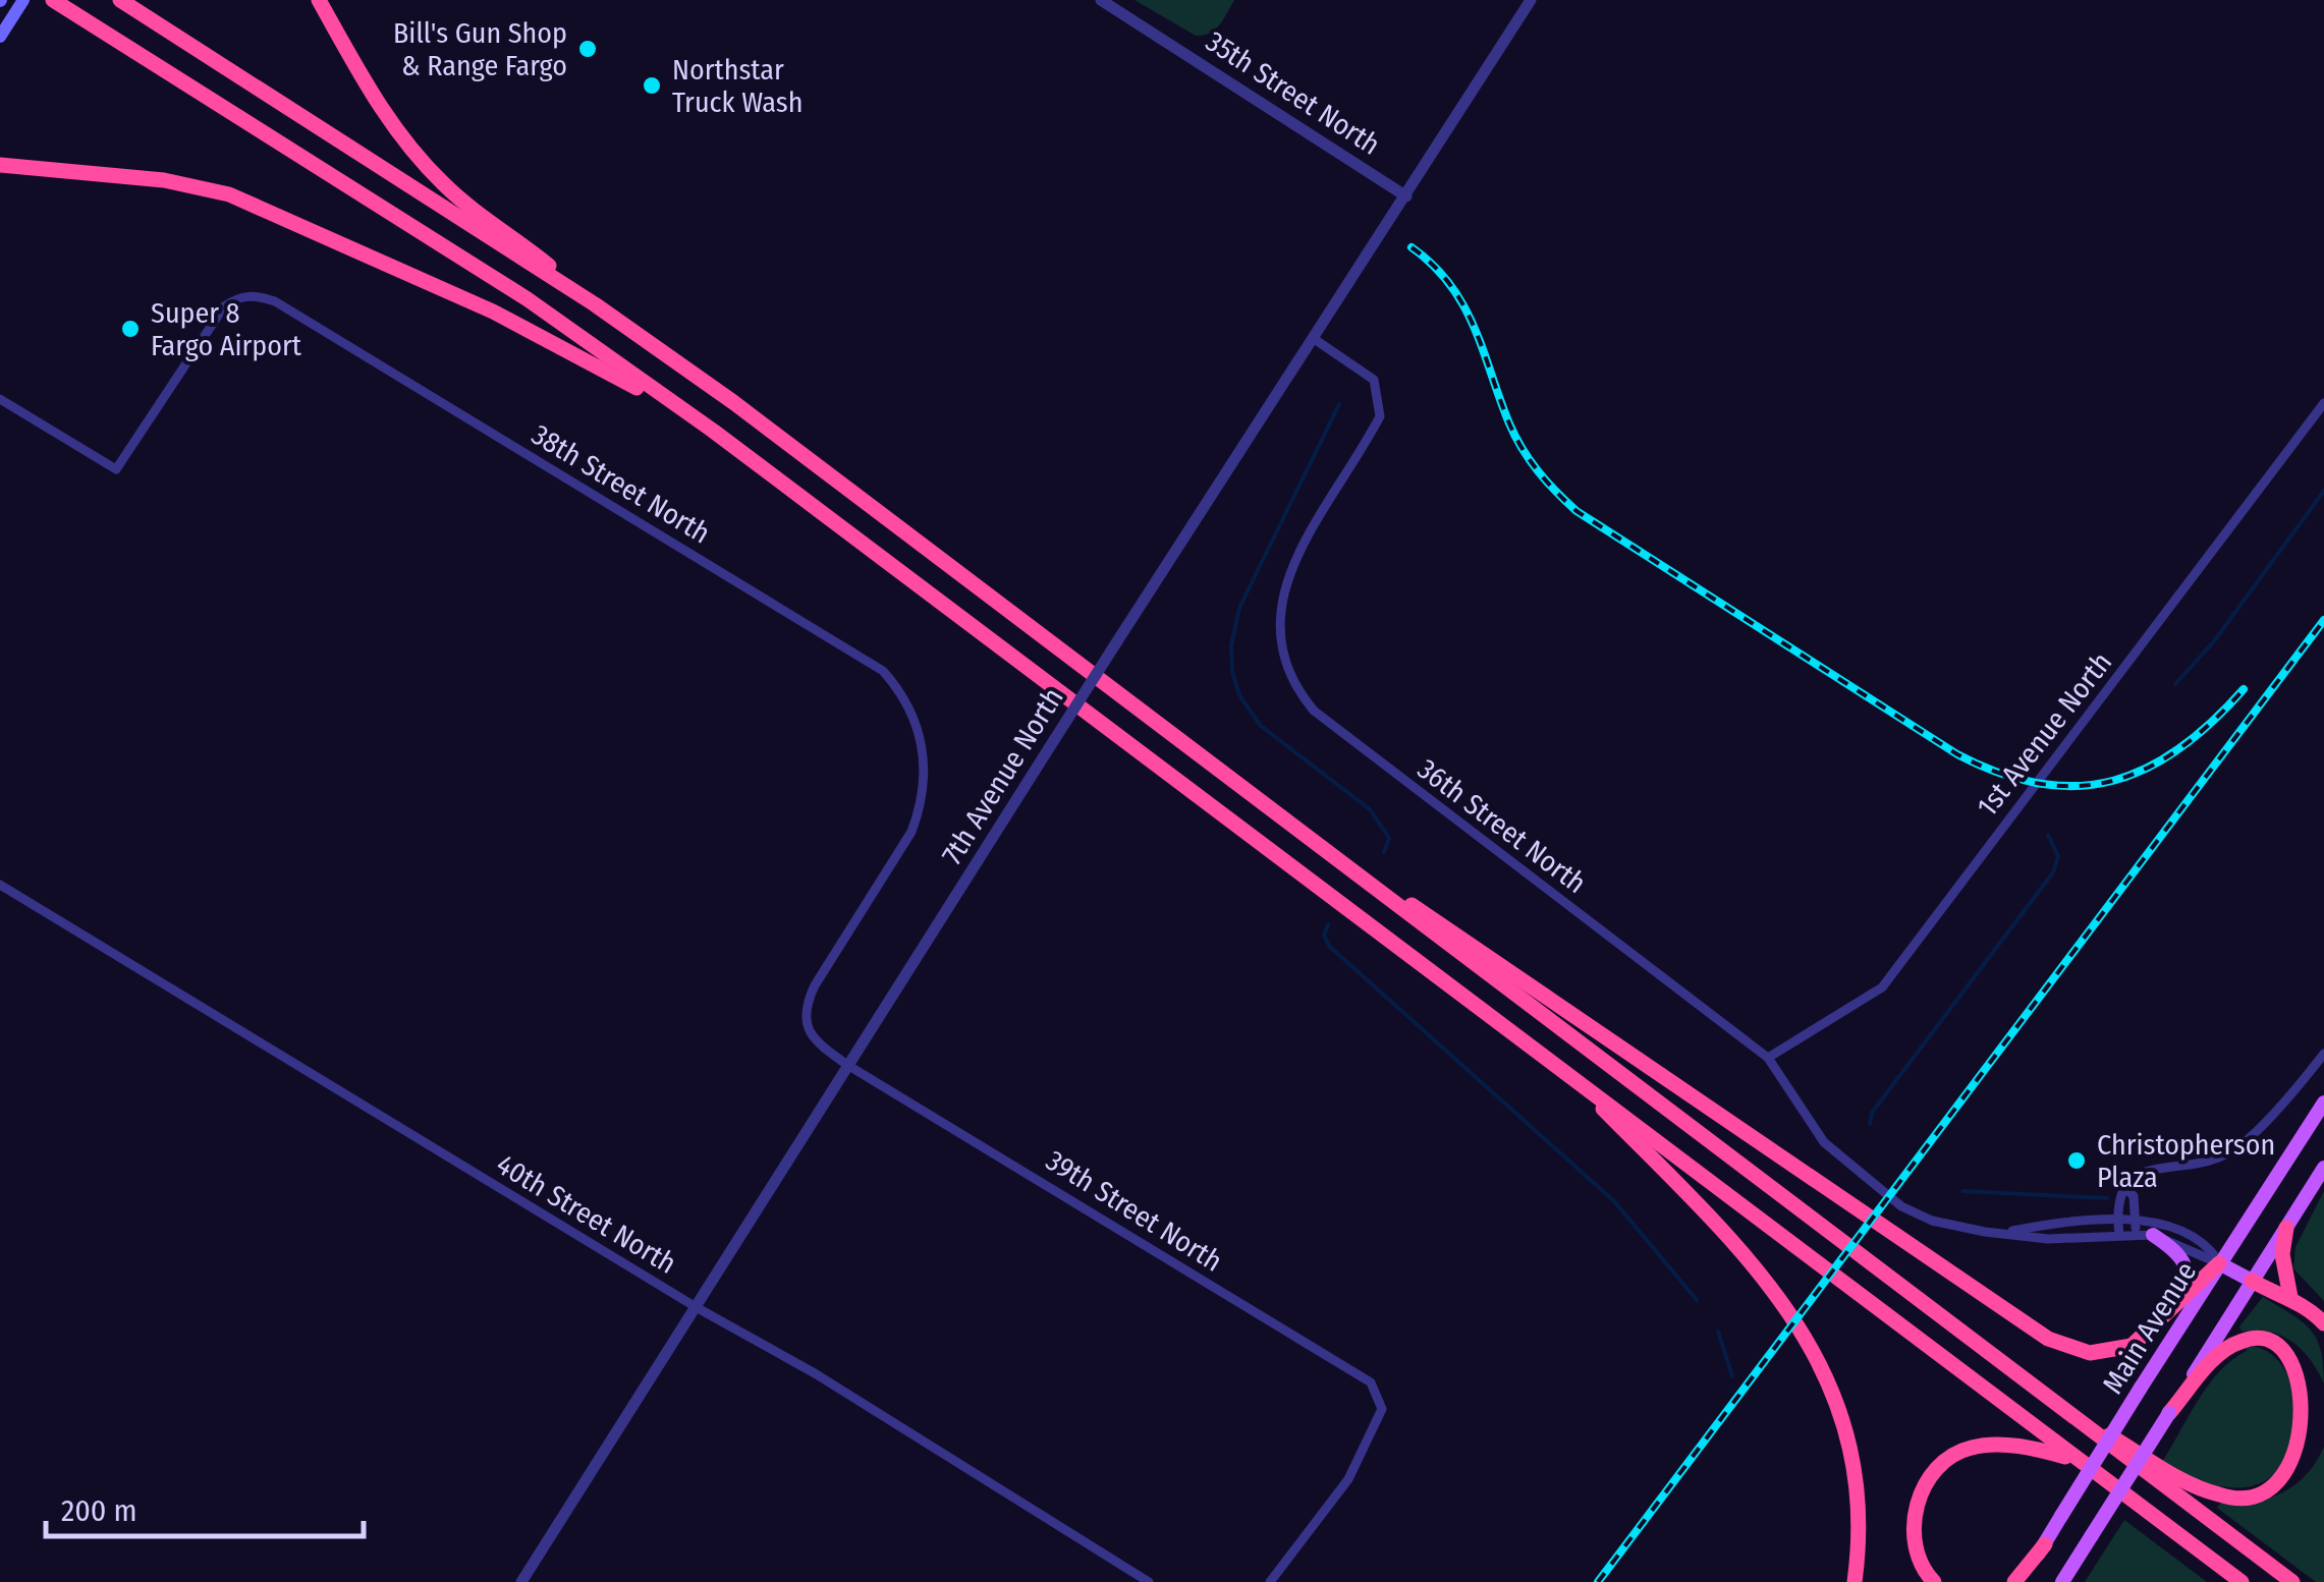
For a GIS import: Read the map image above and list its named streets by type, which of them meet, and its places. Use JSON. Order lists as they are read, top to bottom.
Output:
{
  "streets": {
    "main road": ["Main Avenue"],
    "street": [
      "35th Street North",
      "38th Street North",
      "1st Avenue North",
      "7th Avenue North",
      "36th Street North",
      "39th Street North",
      "40th Street North"
    ]
  },
  "crossings": [
    ["35th Street North", "7th Avenue North"],
    ["38th Street North", "7th Avenue North"],
    ["38th Street North", "39th Street North"],
    ["1st Avenue North", "36th Street North"],
    ["7th Avenue North", "36th Street North"],
    ["7th Avenue North", "39th Street North"],
    ["7th Avenue North", "40th Street North"],
    ["36th Street North", "Main Avenue"]
  ],
  "places": [
    "Bill's Gun Shop & Range Fargo",
    "Northstar Truck Wash",
    "Super 8 Fargo Airport",
    "Christopherson Plaza"
  ],
  "scale_bar": "200 m"
}
